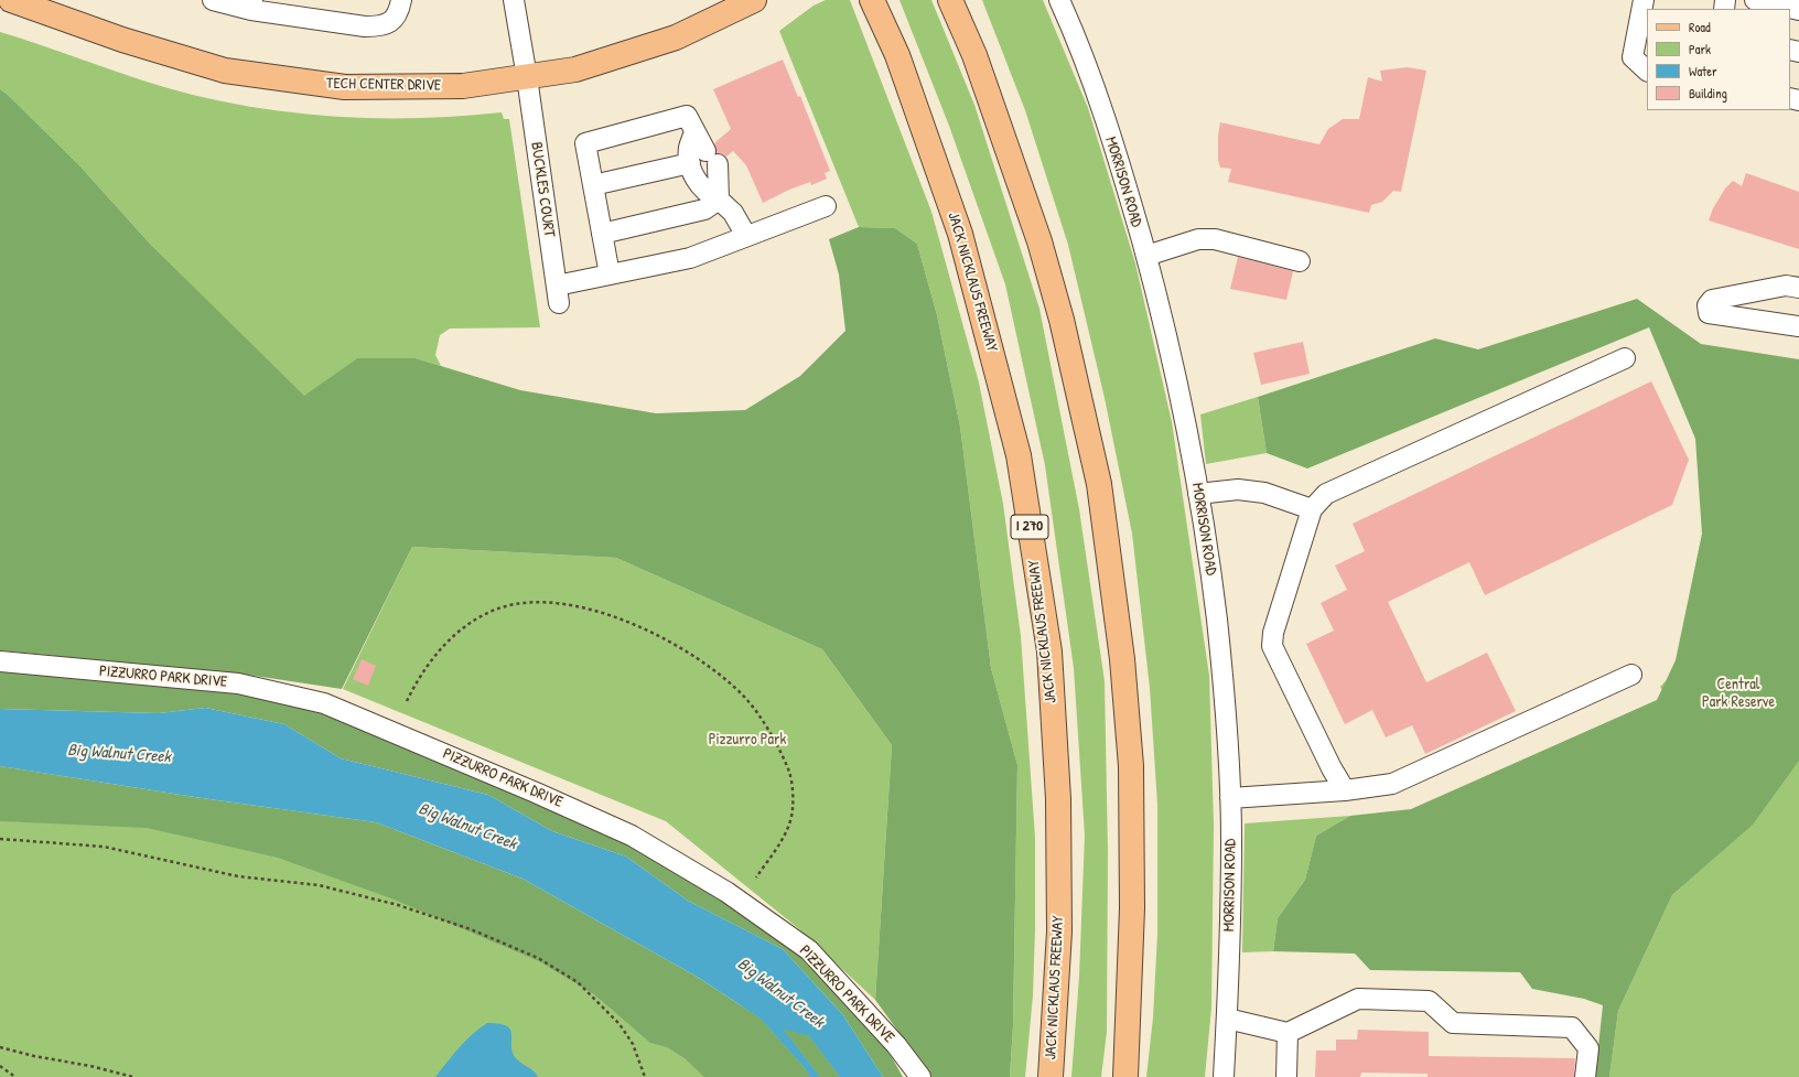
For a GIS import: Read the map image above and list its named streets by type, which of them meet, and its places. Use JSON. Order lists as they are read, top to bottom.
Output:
{
  "streets": {
    "main road": ["TECH CENTER DRIVE", "JACK NICKLAUS FREEWAY", "I 270"],
    "street": ["MORRISON ROAD", "BUCKLES COURT", "PIZZURRO PARK DRIVE"]
  },
  "crossings": [
    ["TECH CENTER DRIVE", "BUCKLES COURT"]
  ],
  "water": ["Big Walnut Creek"],
  "parks": ["Central Park Reserve", "Pizzurro Park"],
  "legend": [
    "Road",
    "Park",
    "Water",
    "Building"
  ]
}
